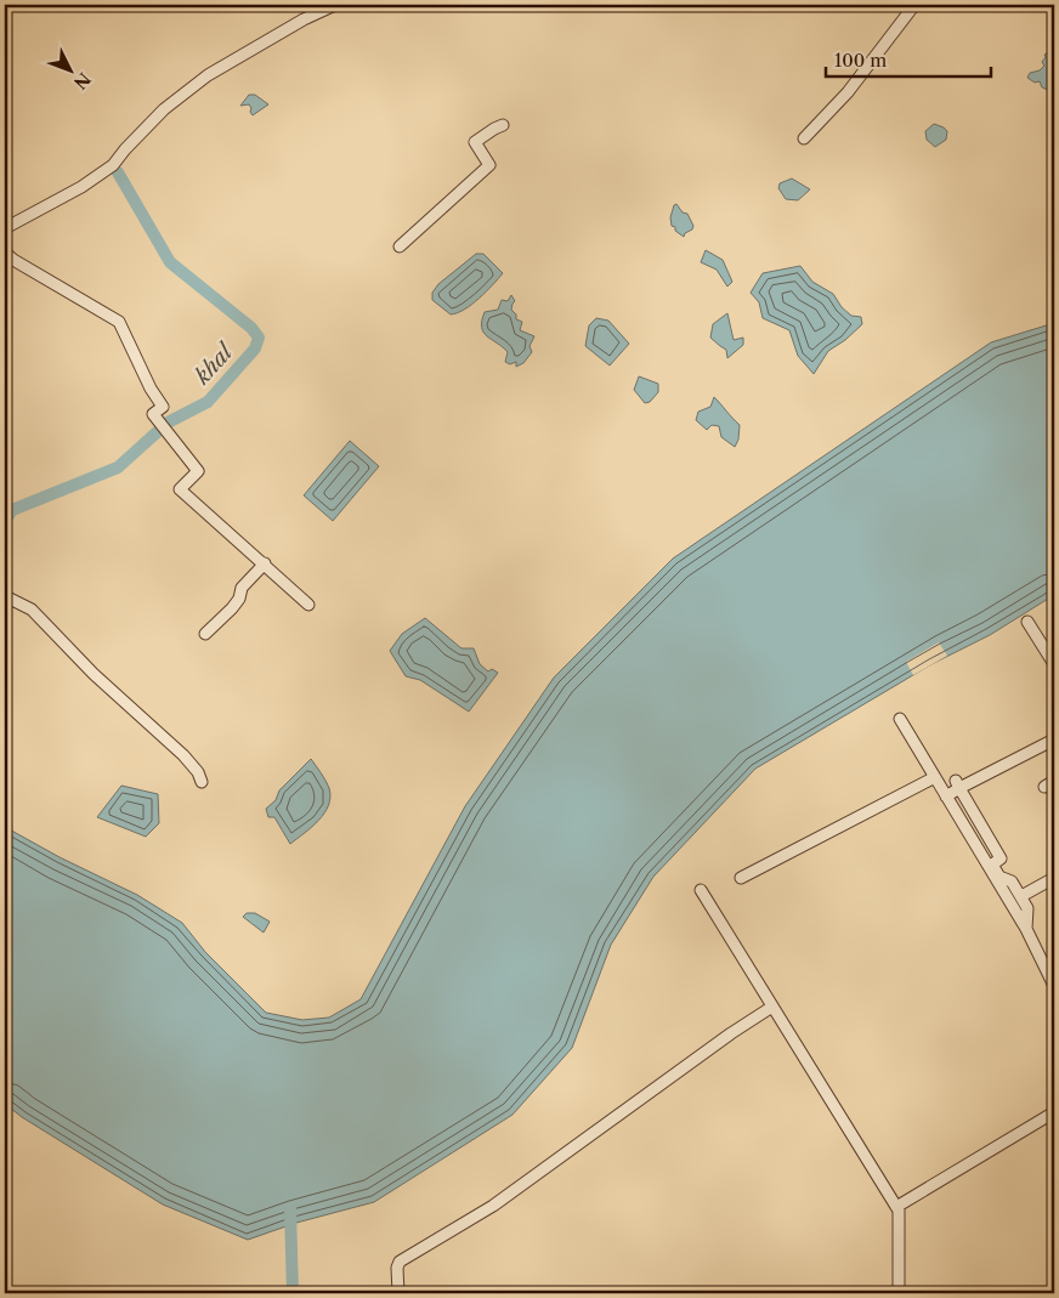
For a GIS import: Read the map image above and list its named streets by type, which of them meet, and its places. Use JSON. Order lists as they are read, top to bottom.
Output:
{
  "water": ["khal"],
  "scale_bar": "100 m",
  "north": "bottom right"
}
